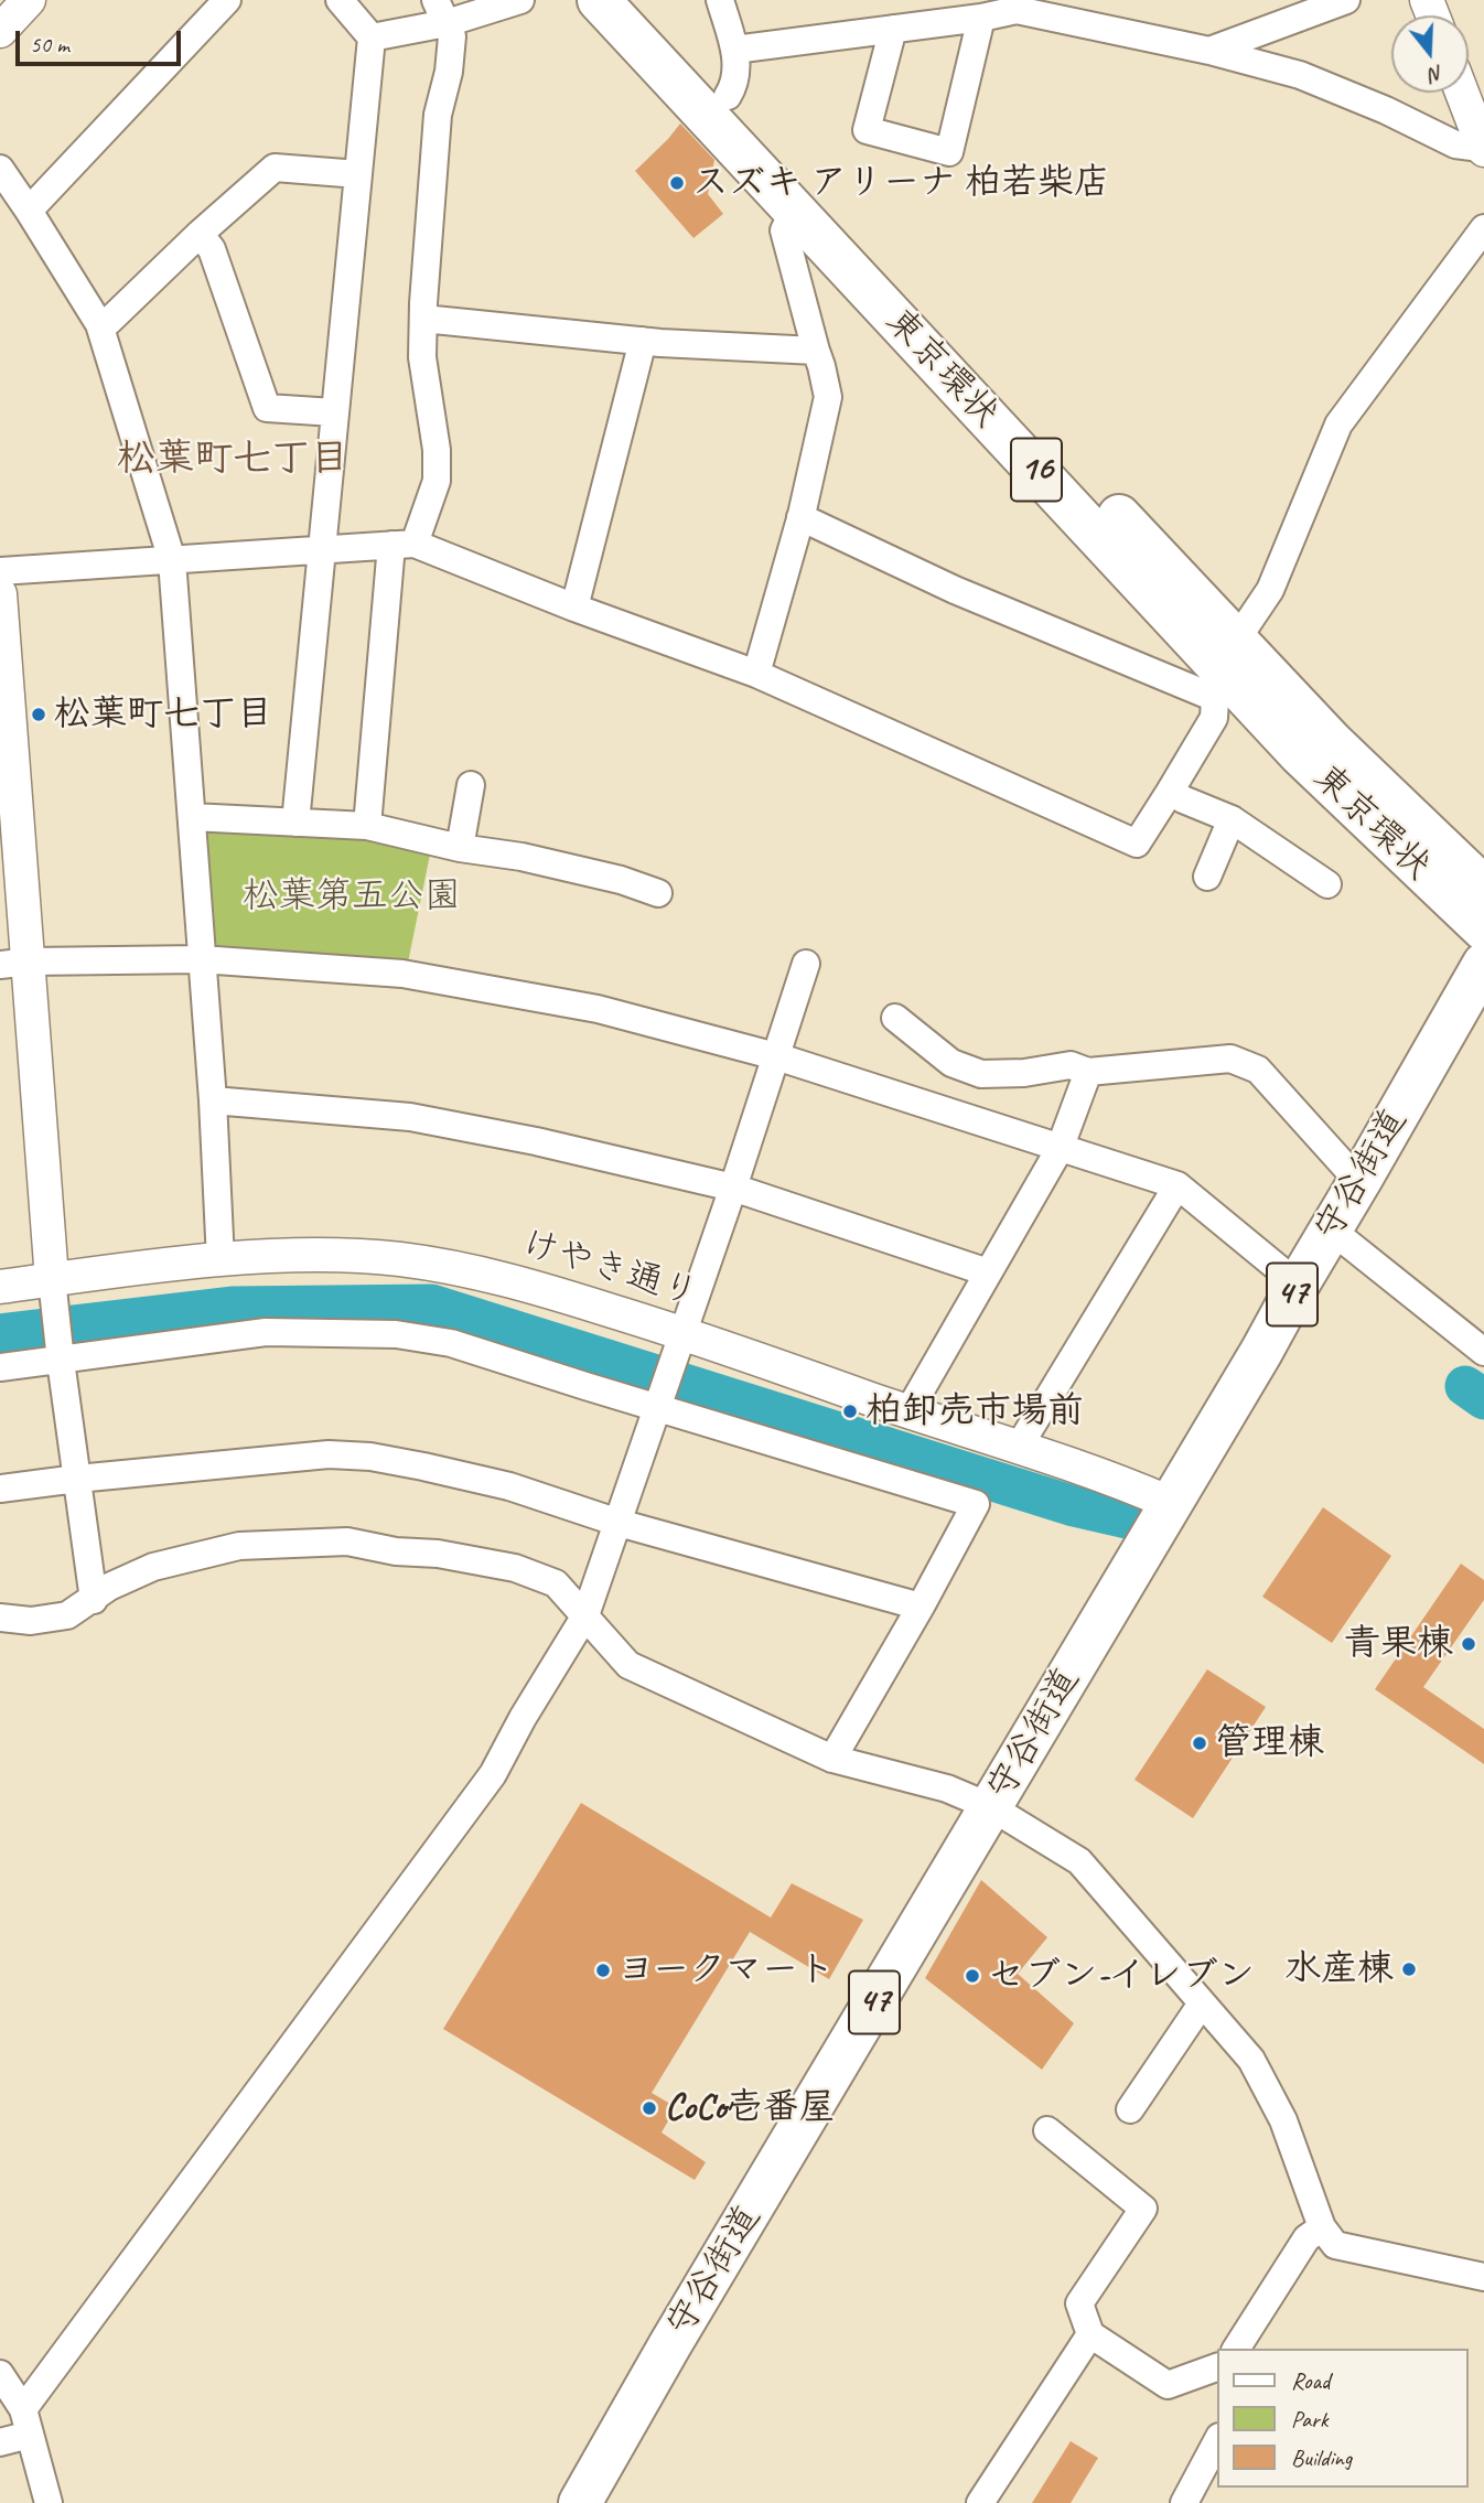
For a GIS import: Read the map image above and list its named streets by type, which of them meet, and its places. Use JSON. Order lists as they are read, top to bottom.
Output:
{
  "streets": {
    "main road": [
      "東京環状",
      "16",
      "守谷街道",
      "47"
    ],
    "street": ["けやき通り"]
  },
  "crossings": [
    ["守谷街道", "けやき通り"]
  ],
  "districts": ["松葉町七丁目"],
  "parks": ["松葉第五公園"],
  "places": [
    "スズキ アリーナ 柏若柴店",
    "松葉町七丁目",
    "柏卸売市場前",
    "青果棟",
    "管理棟",
    "水産棟",
    "ヨークマート",
    "セブン-イレブン",
    "CoCo壱番屋"
  ],
  "legend": ["Road", "Park", "Building"],
  "scale_bar": "50 m",
  "north": "bottom"
}
